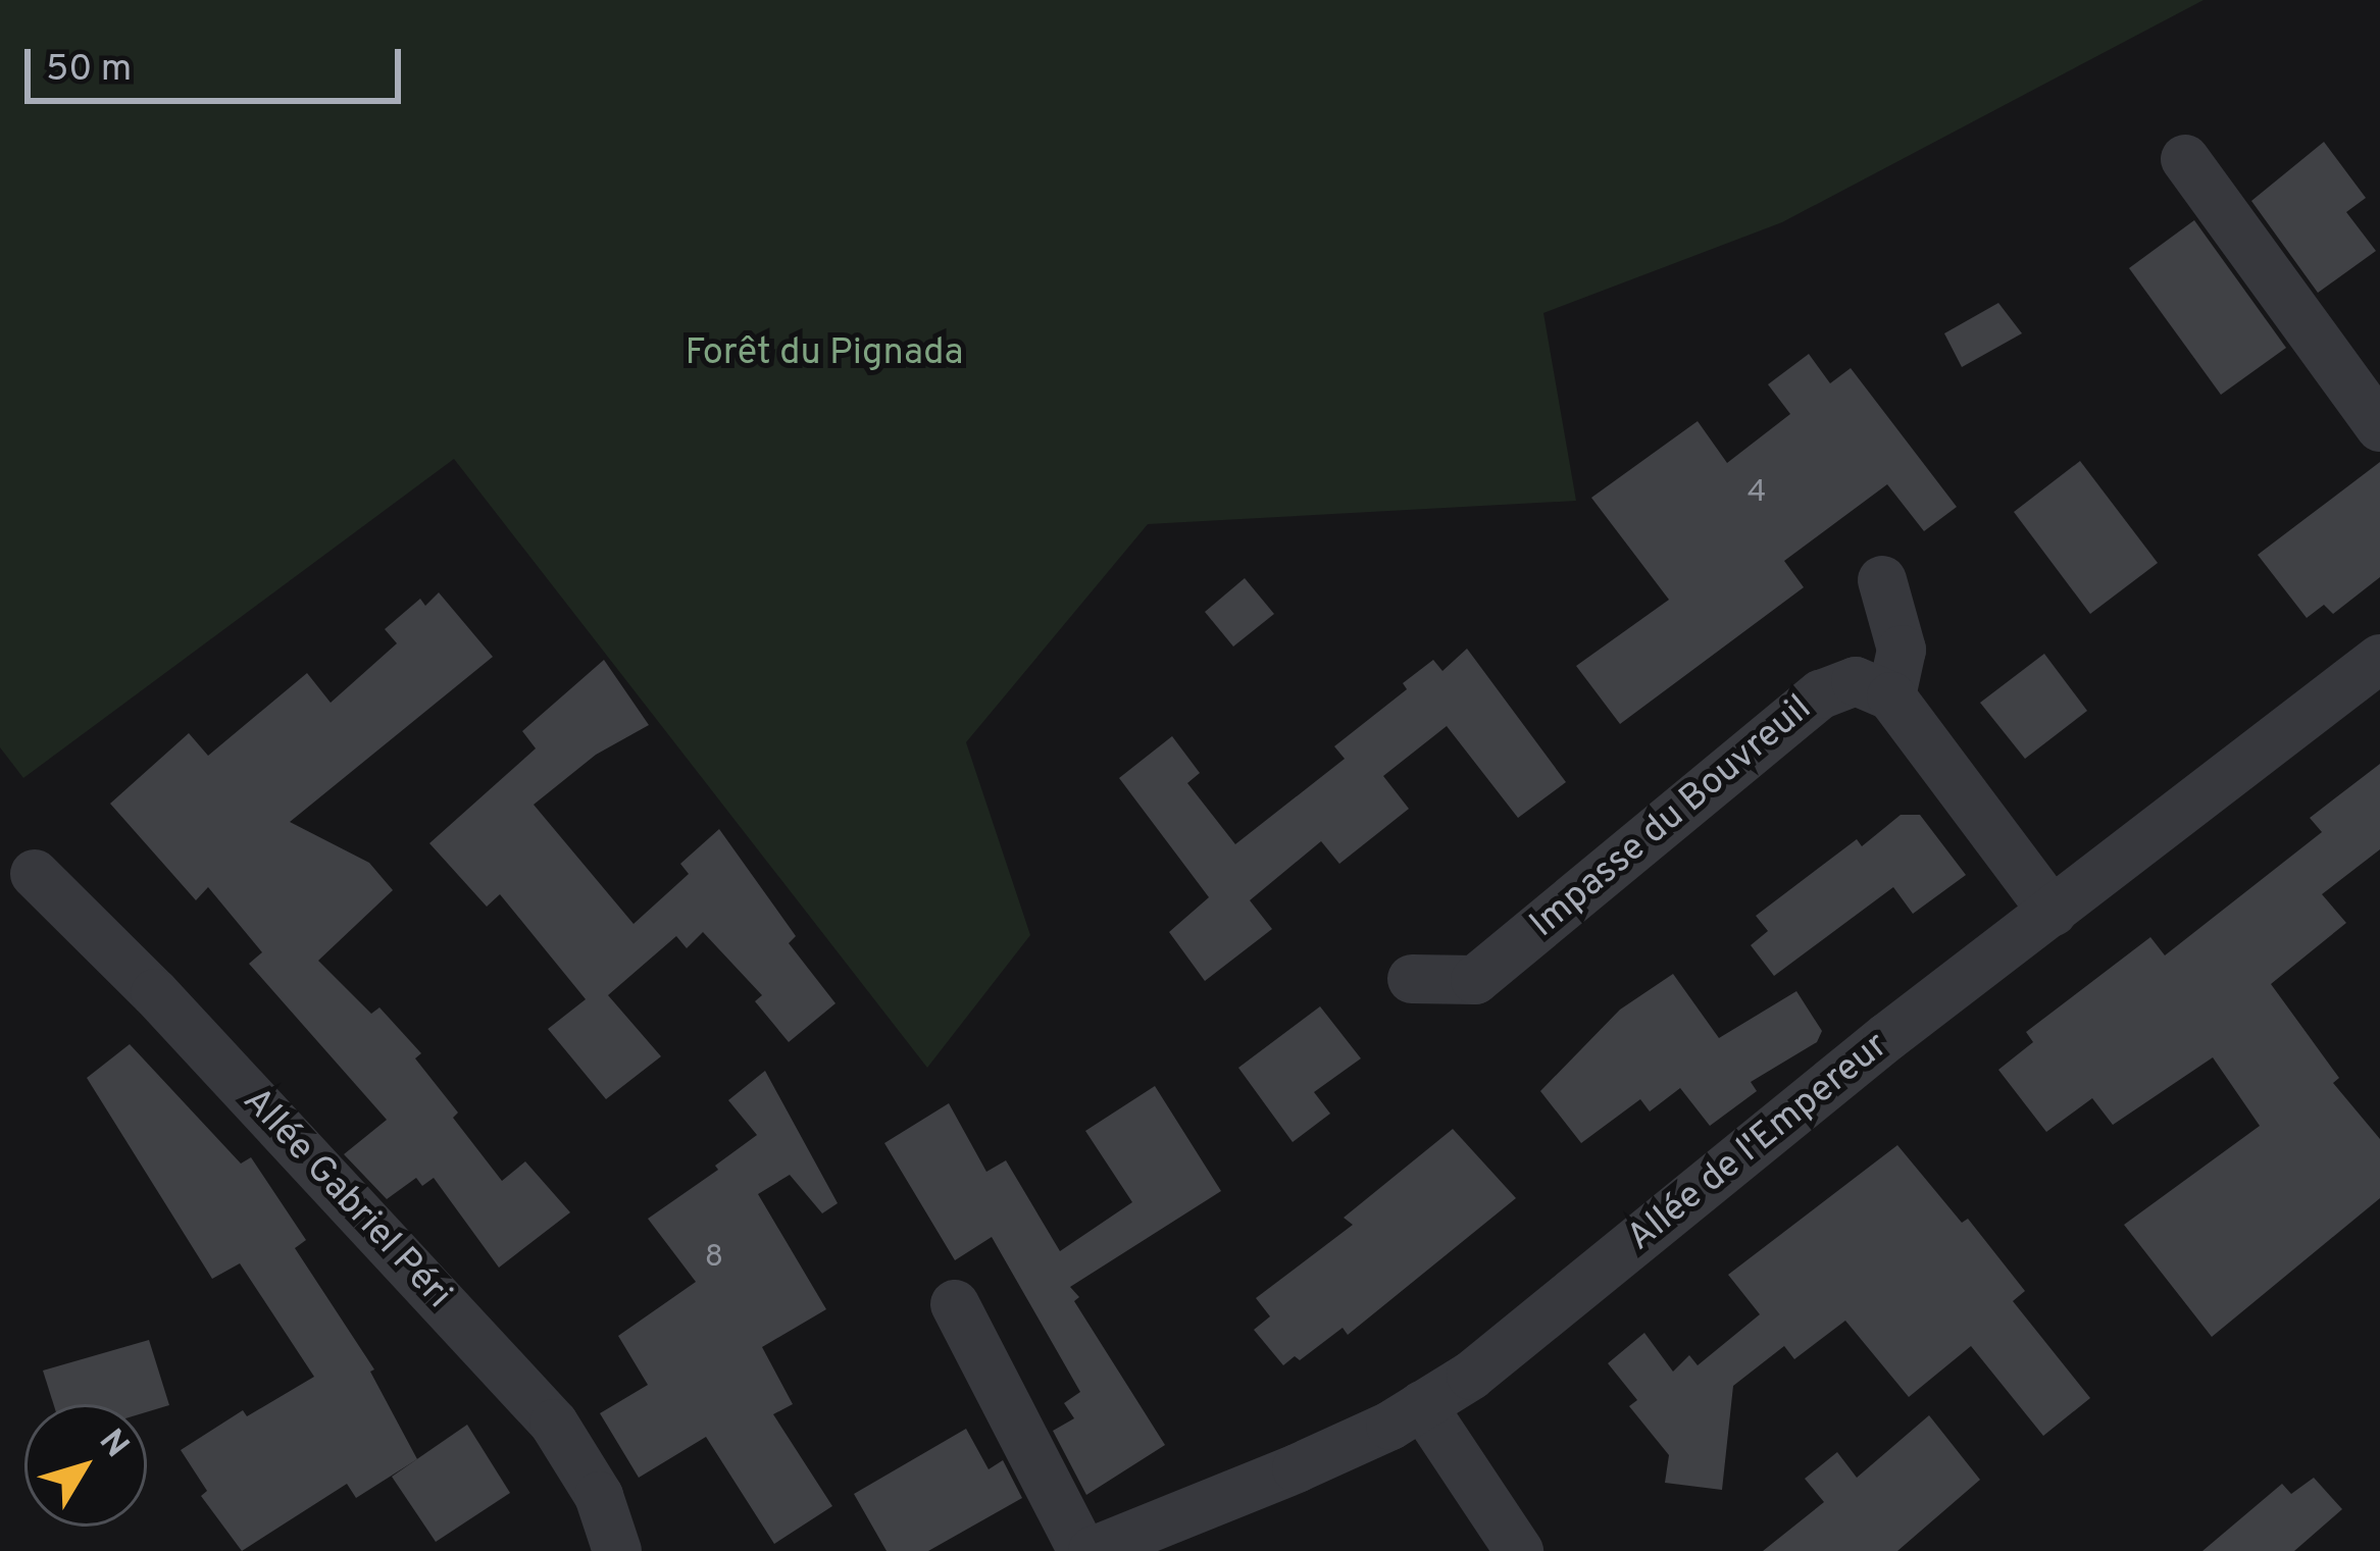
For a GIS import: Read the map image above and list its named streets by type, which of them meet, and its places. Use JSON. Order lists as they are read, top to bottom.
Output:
{
  "streets": {
    "street": ["Impasse du Bouvreuil", "Allée de l'Empereur", "Allée Gabriel Péri"]
  },
  "parks": ["Forêt du Pignada"],
  "house_numbers": ["4", "8"],
  "scale_bar": "50 m",
  "north": "top right"
}
